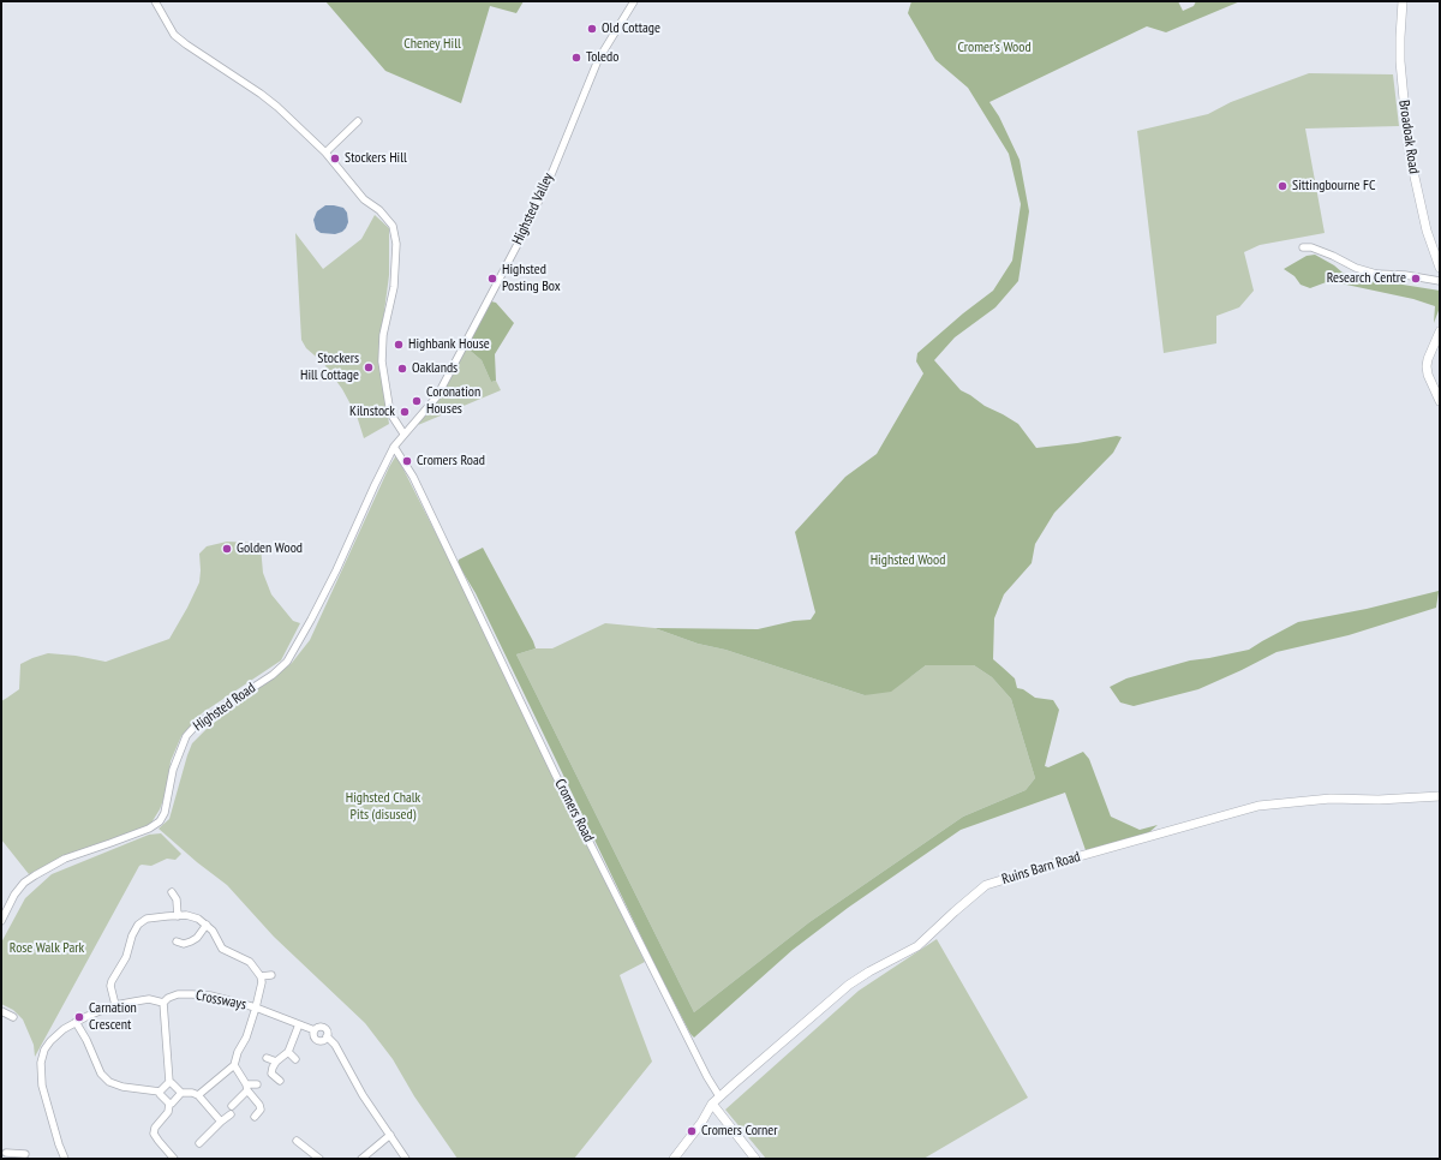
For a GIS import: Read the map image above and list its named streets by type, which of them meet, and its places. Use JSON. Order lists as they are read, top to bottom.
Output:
{
  "streets": {
    "street": [
      "Broadoak Road",
      "Highsted Valley",
      "Highsted Road",
      "Cromers Road",
      "Ruins Barn Road",
      "Crossways"
    ]
  },
  "crossings": [
    ["Highsted Valley", "Highsted Road"],
    ["Highsted Road", "Cromers Road"],
    ["Cromers Road", "Ruins Barn Road"]
  ],
  "parks": [
    "Cheney Hill",
    "Cromer's Wood",
    "Highsted Wood",
    "Highsted Chalk Pits (disused)",
    "Rose Walk Park"
  ],
  "places": [
    "Old Cottage",
    "Toledo",
    "Stockers Hill",
    "Sittingbourne FC",
    "Highsted Posting Box",
    "Research Centre",
    "Highbank House",
    "Stockers Hill Cottage",
    "Oaklands",
    "Coronation Houses",
    "Kilnstock",
    "Cromers Road",
    "Golden Wood",
    "Carnation Crescent",
    "Cromers Corner"
  ]
}
